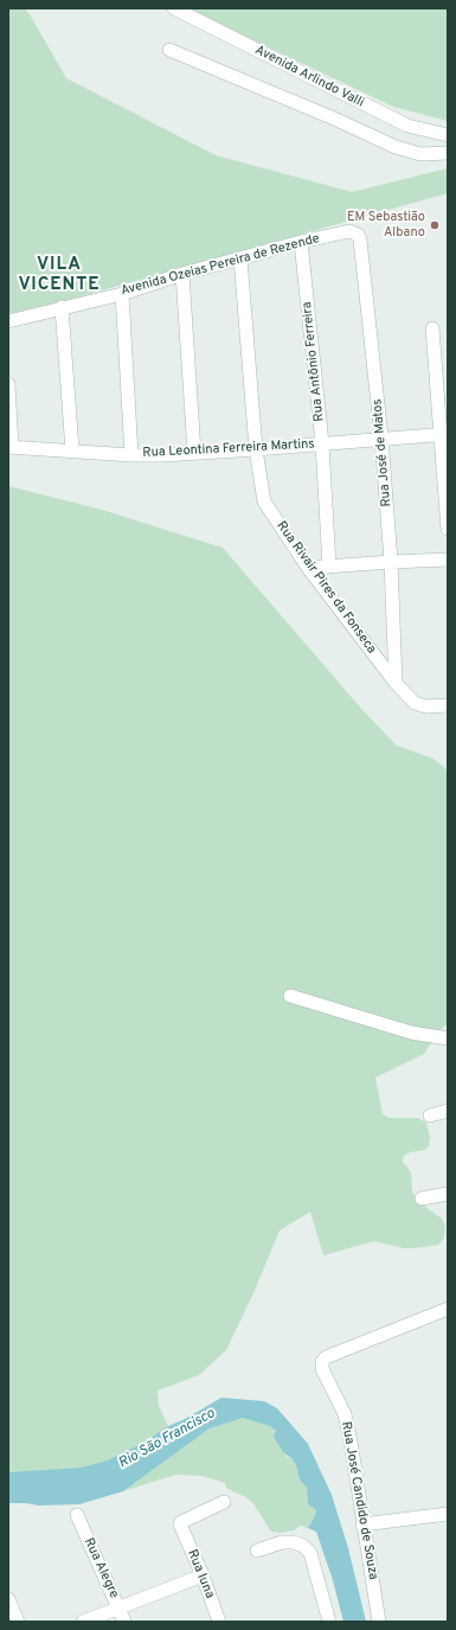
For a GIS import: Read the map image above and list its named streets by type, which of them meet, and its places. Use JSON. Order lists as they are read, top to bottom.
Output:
{
  "streets": {
    "street": [
      "Avenida Arlindo Valli",
      "Avenida Ozeias Pereira de Rezende",
      "Rua Antônio Ferreira",
      "Rua Leontina Ferreira Martins",
      "Rua José de Matos",
      "Rua Rivair Pires da Fonseca",
      "Rua José Candido de Souza",
      "Rua Alegre",
      "Rua Iuna"
    ]
  },
  "crossings": [
    ["Avenida Ozeias Pereira de Rezende", "Rua Antônio Ferreira"],
    ["Avenida Ozeias Pereira de Rezende", "Rua José de Matos"],
    ["Avenida Ozeias Pereira de Rezende", "Rua Rivair Pires da Fonseca"],
    ["Rua Antônio Ferreira", "Rua Leontina Ferreira Martins"],
    ["Rua Leontina Ferreira Martins", "Rua José de Matos"],
    ["Rua Leontina Ferreira Martins", "Rua Rivair Pires da Fonseca"],
    ["Rua José de Matos", "Rua Rivair Pires da Fonseca"]
  ],
  "districts": ["VILA VICENTE"],
  "water": ["Rio São Francisco"],
  "places": ["EM Sebastião Albano"]
}
